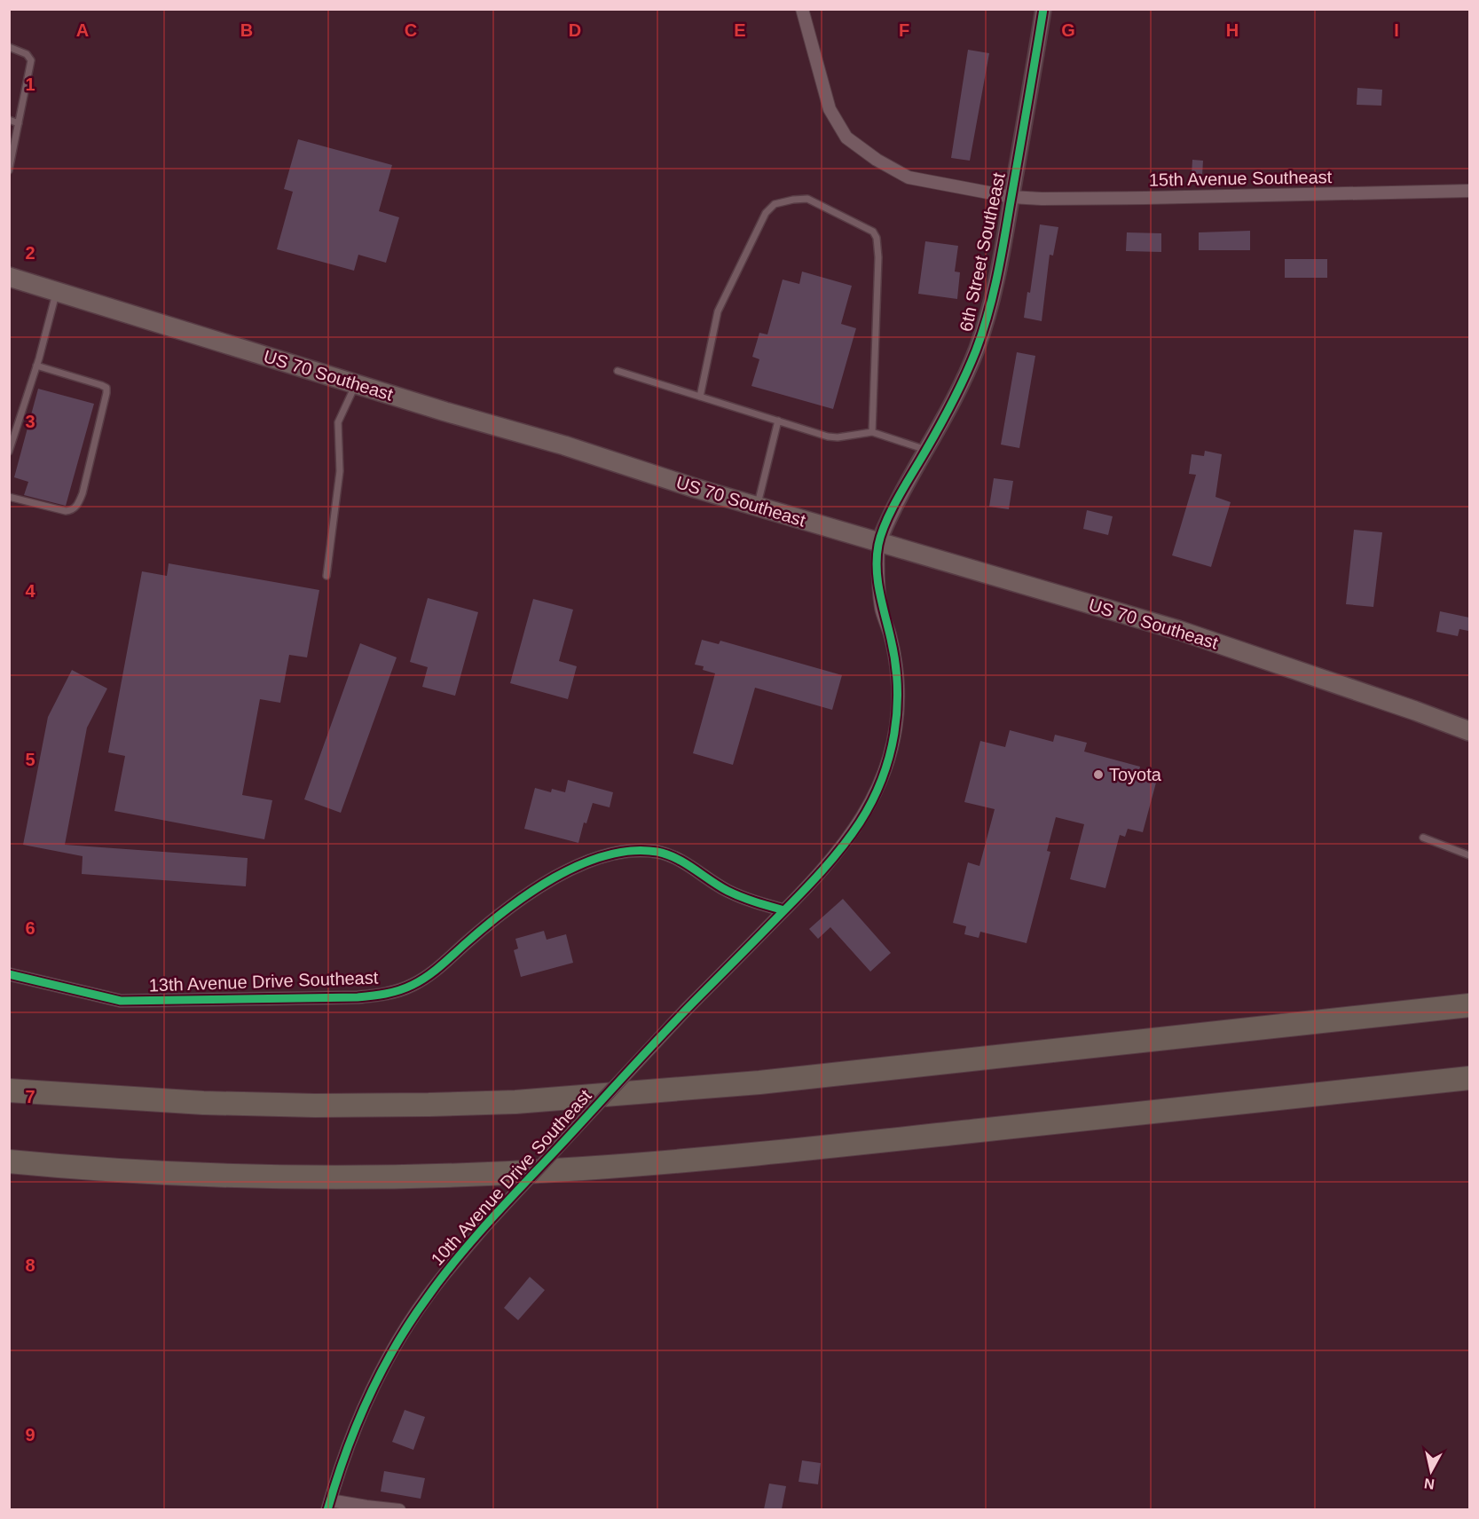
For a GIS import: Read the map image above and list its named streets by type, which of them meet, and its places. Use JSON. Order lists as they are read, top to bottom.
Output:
{
  "streets": {
    "main road": ["US 70 Southeast"],
    "street": [
      "15th Avenue Southeast",
      "6th Street Southeast",
      "13th Avenue Drive Southeast",
      "10th Avenue Drive Southeast"
    ]
  },
  "crossings": [
    ["15th Avenue Southeast", "6th Street Southeast"],
    ["6th Street Southeast", "US 70 Southeast"],
    ["6th Street Southeast", "10th Avenue Drive Southeast"],
    ["US 70 Southeast", "10th Avenue Drive Southeast"],
    ["13th Avenue Drive Southeast", "10th Avenue Drive Southeast"]
  ],
  "places": ["Toyota"],
  "north": "bottom",
  "grid": {
    "columns": [
      "A",
      "B",
      "C",
      "D",
      "E",
      "F",
      "G",
      "H",
      "I"
    ],
    "rows": [
      "1",
      "2",
      "3",
      "4",
      "5",
      "6",
      "7",
      "8",
      "9"
    ]
  }
}
